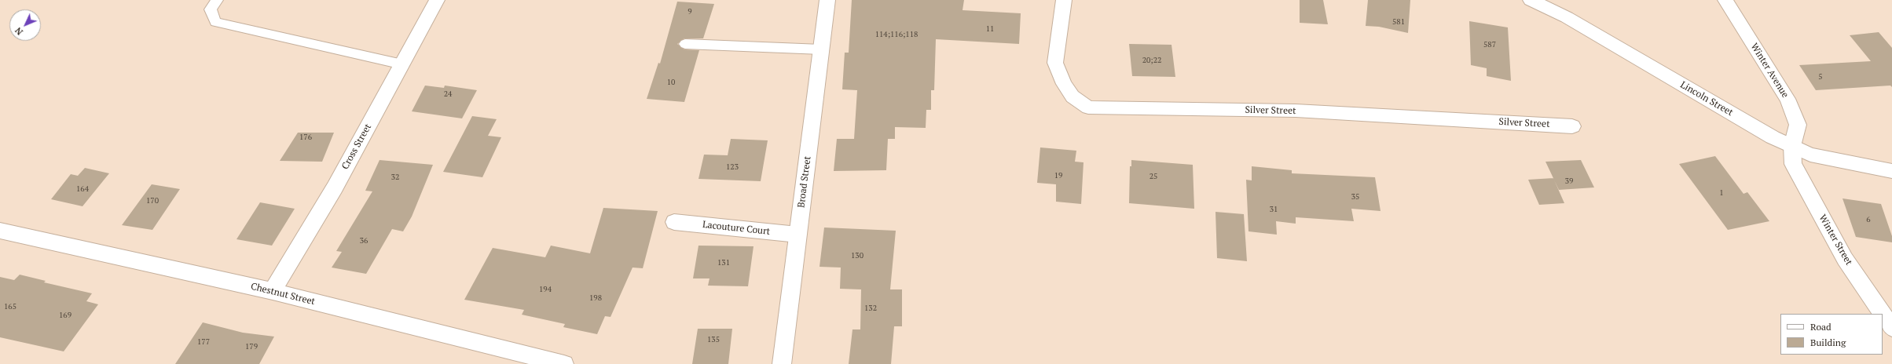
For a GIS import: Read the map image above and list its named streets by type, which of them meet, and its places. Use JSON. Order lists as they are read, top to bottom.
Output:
{
  "streets": {
    "street": [
      "Winter Avenue",
      "Lincoln Street",
      "Silver Street",
      "Cross Street",
      "Broad Street",
      "Lacouture Court",
      "Winter Street",
      "Chestnut Street"
    ]
  },
  "crossings": [
    ["Winter Avenue", "Lincoln Street"],
    ["Winter Avenue", "Winter Street"],
    ["Lincoln Street", "Winter Street"],
    ["Cross Street", "Chestnut Street"],
    ["Broad Street", "Lacouture Court"]
  ],
  "house_numbers": [
    "9",
    "581",
    "11",
    "114;116;118",
    "587",
    "20;22",
    "5",
    "10",
    "24",
    "176",
    "123",
    "19",
    "25",
    "32",
    "39",
    "164",
    "1",
    "35",
    "170",
    "31",
    "6",
    "36",
    "130",
    "131",
    "194",
    "198",
    "165",
    "132",
    "169",
    "135",
    "177",
    "179"
  ],
  "legend": ["Road", "Building"],
  "north": "bottom left"
}
